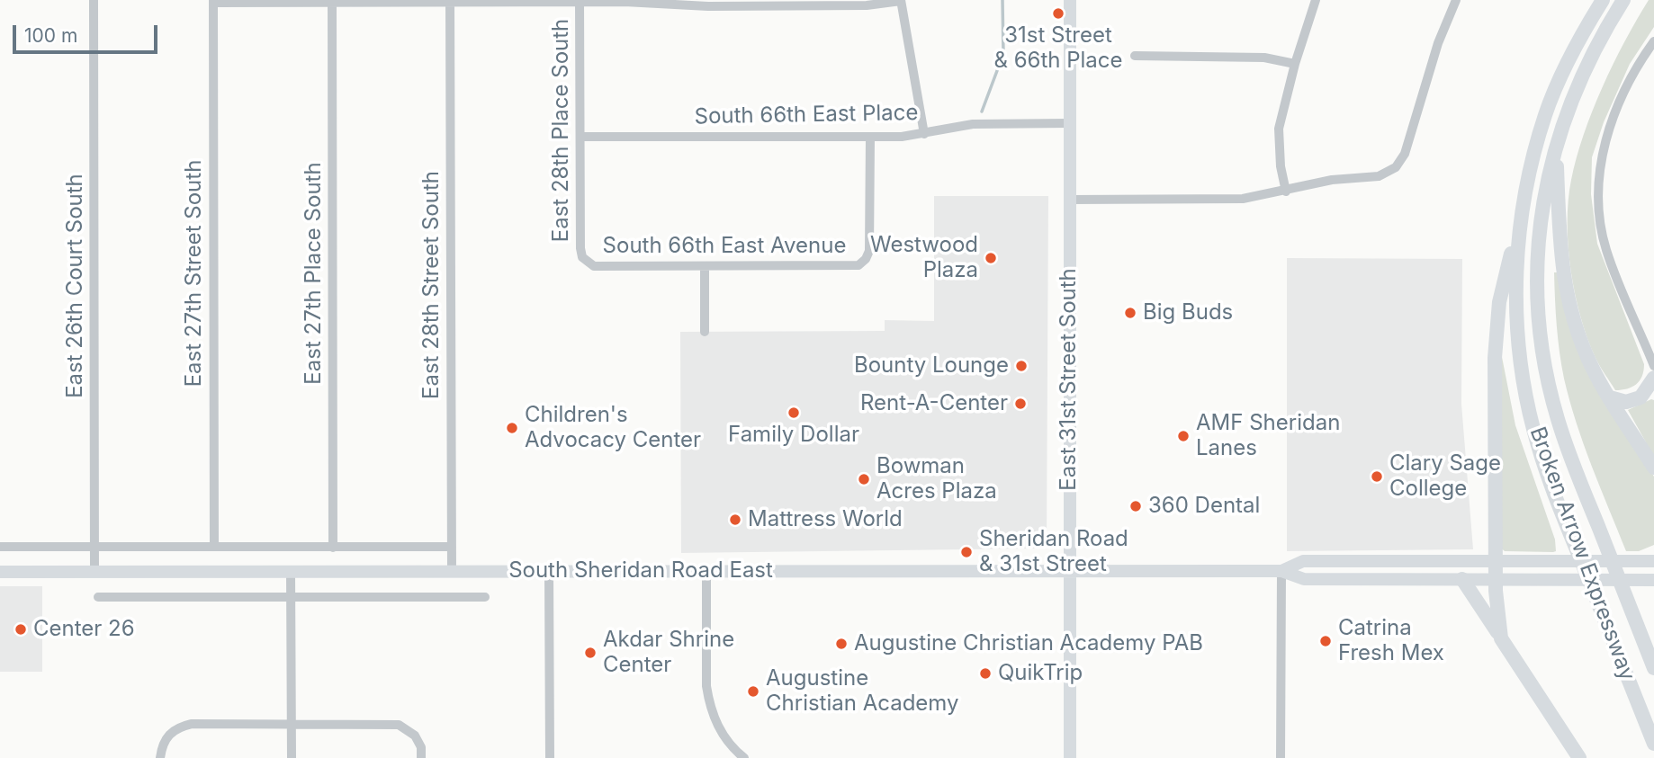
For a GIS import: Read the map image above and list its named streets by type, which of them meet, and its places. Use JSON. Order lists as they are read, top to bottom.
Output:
{
  "streets": {
    "highway": ["Broken Arrow Expressway"],
    "main road": ["East 31st Street South", "South Sheridan Road East"],
    "street": [
      "South 66th East Place",
      "East 28th Place South",
      "South 66th East Avenue",
      "East 27th Street South",
      "East 27th Place South",
      "East 28th Street South",
      "East 26th Court South"
    ]
  },
  "crossings": [
    ["South 66th East Place", "East 28th Place South"],
    ["South 66th East Place", "South 66th East Avenue"],
    ["South 66th East Place", "East 31st Street South"],
    ["East 28th Place South", "South 66th East Avenue"],
    ["East 28th Street South", "South Sheridan Road East"],
    ["East 26th Court South", "South Sheridan Road East"],
    ["East 31st Street South", "South Sheridan Road East"]
  ],
  "places": [
    "31st Street & 66th Place",
    "Westwood Plaza",
    "Big Buds",
    "Bounty Lounge",
    "Rent-A-Center",
    "Family Dollar",
    "Children's Advocacy Center",
    "AMF Sheridan Lanes",
    "Clary Sage College",
    "Bowman Acres Plaza",
    "360 Dental",
    "Mattress World",
    "Sheridan Road & 31st Street",
    "Center 26",
    "Catrina Fresh Mex",
    "Augustine Christian Academy PAB",
    "Akdar Shrine Center",
    "QuikTrip",
    "Augustine Christian Academy"
  ],
  "scale_bar": "100 m"
}
